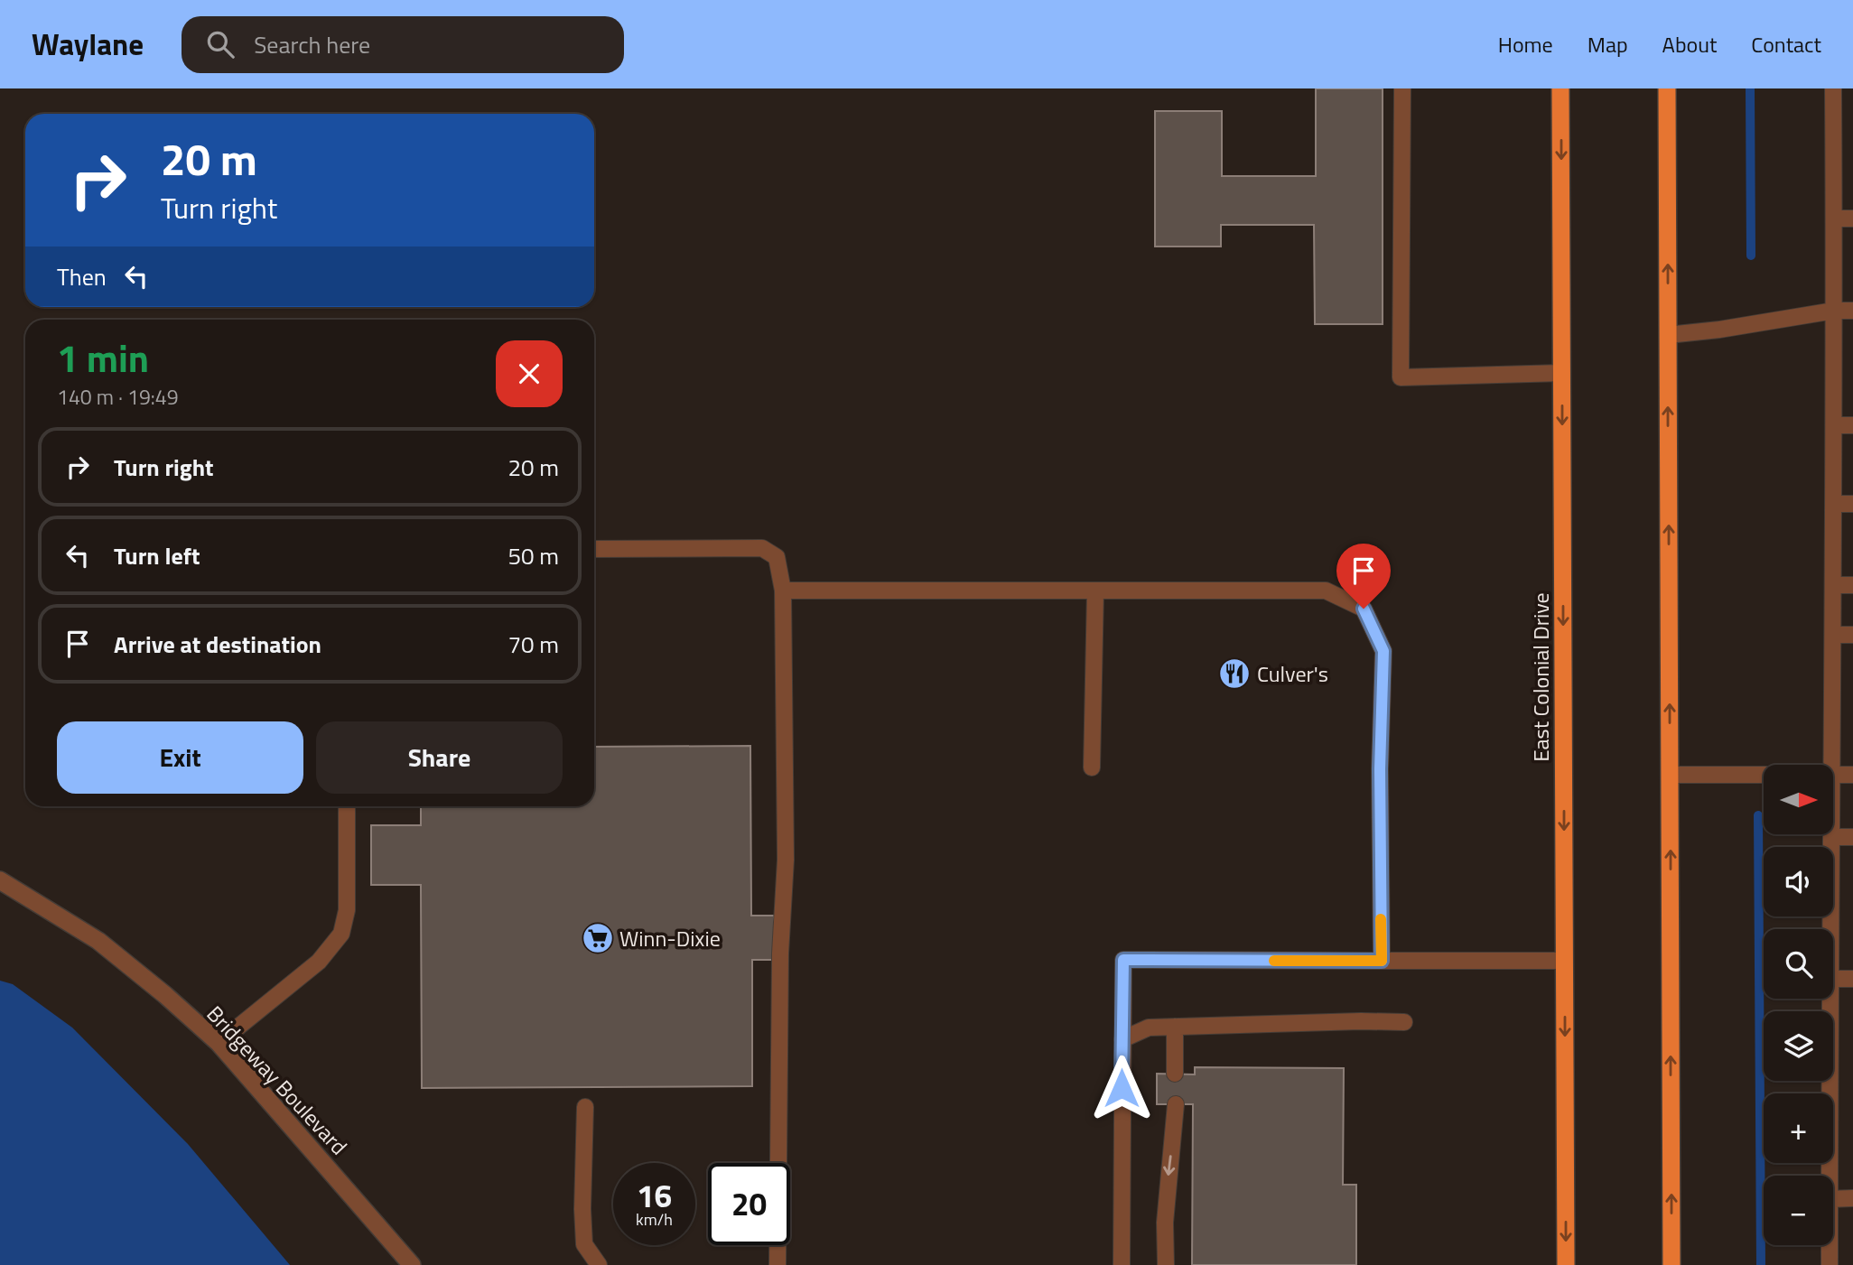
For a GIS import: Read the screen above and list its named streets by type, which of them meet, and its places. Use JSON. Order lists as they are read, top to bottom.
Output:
{
  "streets": {
    "highway": ["East Colonial Drive"],
    "street": ["Bridgeway Boulevard"]
  },
  "places": {
    "restaurant": ["Culver's"],
    "supermarket": ["Winn-Dixie"]
  },
  "north": "right",
  "page": {
    "header": "Waylane",
    "search": "Search here",
    "nav": [
      "Home",
      "Map",
      "About",
      "Contact"
    ],
    "turn": ["20 m", "Turn right"],
    "then": "Then",
    "heading": ["1 min", "140 m · 19:49"],
    "list": [
      {
        "name": "Turn right",
        "value": "20 m"
      },
      {
        "name": "Turn left",
        "value": "50 m"
      },
      {
        "name": "Arrive at destination",
        "value": "70 m"
      }
    ],
    "buttons": ["Exit", "Share"],
    "map_buttons": ["+", "−"],
    "speed": "16 km/h",
    "limit": "20"
  }
}
